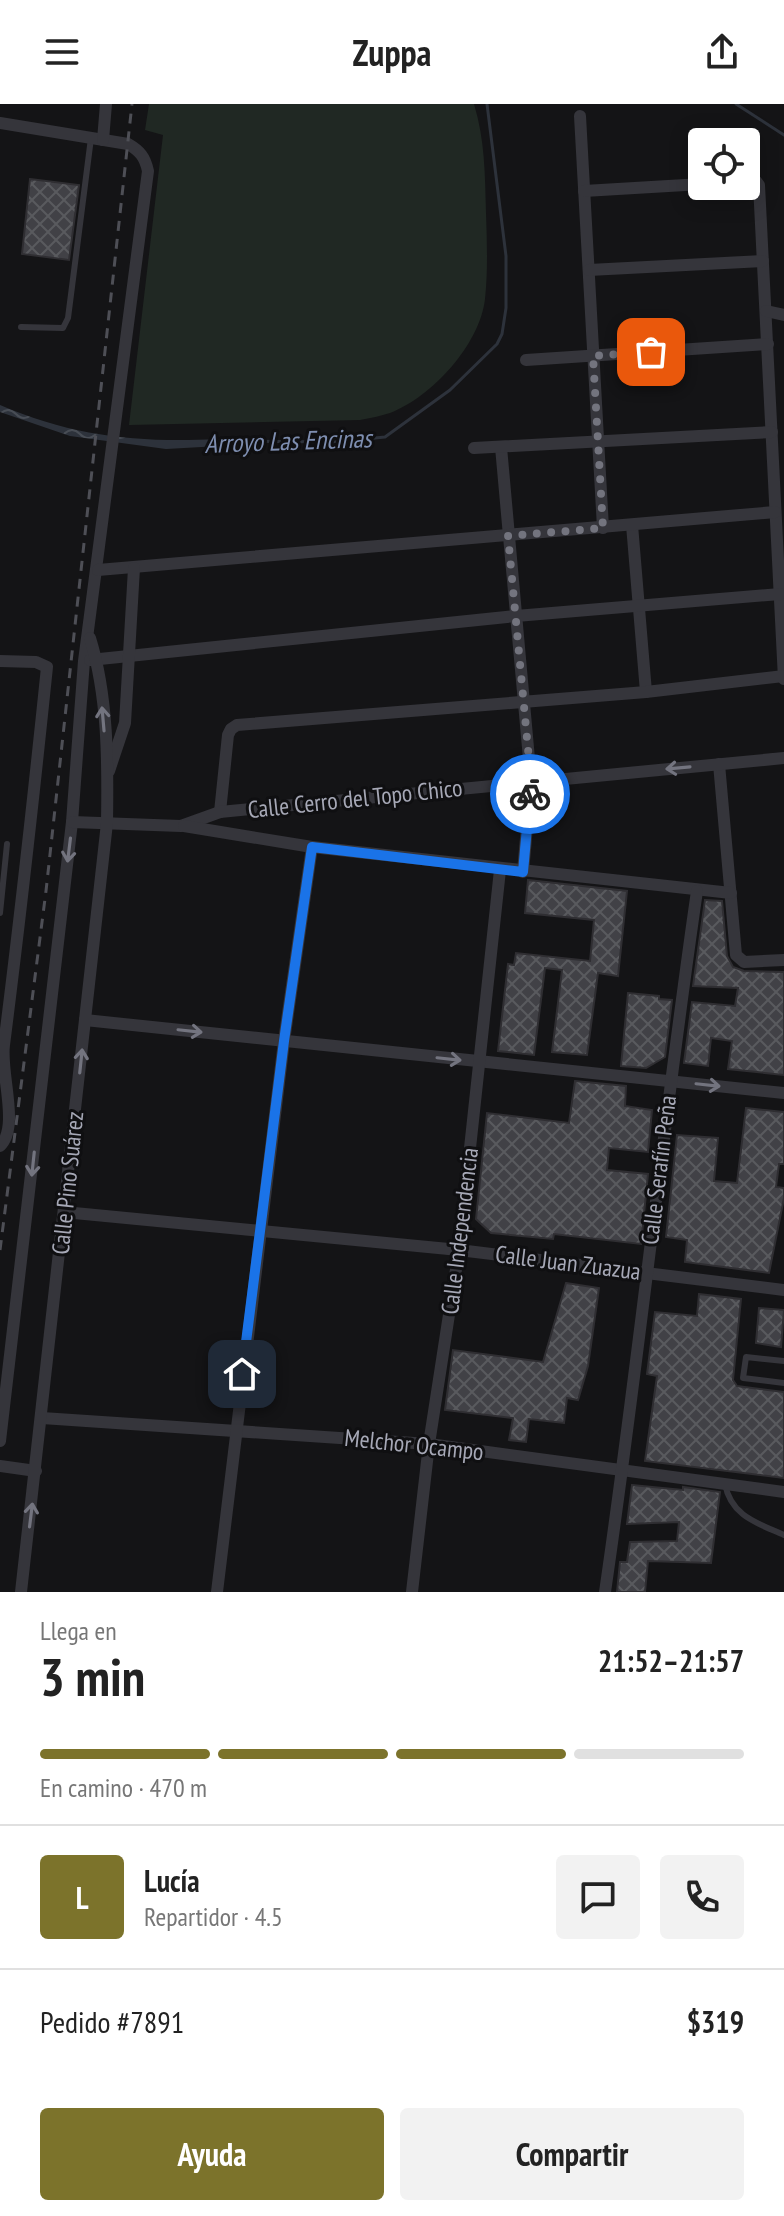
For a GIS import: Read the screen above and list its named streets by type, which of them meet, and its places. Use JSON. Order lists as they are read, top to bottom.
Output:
{
  "streets": {
    "street": [
      "Calle Cerro del Topo Chico",
      "Calle Serafín Peña",
      "Calle Pino Suárez",
      "Calle Independencia",
      "Calle Juan Zuazua",
      "Melchor Ocampo"
    ]
  },
  "crossings": [
    ["Calle Cerro del Topo Chico", "Calle Pino Suárez"],
    ["Calle Serafín Peña", "Calle Juan Zuazua"],
    ["Calle Serafín Peña", "Melchor Ocampo"],
    ["Calle Pino Suárez", "Calle Juan Zuazua"],
    ["Calle Pino Suárez", "Melchor Ocampo"],
    ["Calle Independencia", "Calle Juan Zuazua"],
    ["Calle Independencia", "Melchor Ocampo"]
  ],
  "water": ["Arroyo Las Encinas"],
  "page": {
    "header": "Zuppa",
    "heading": ["3 min", "Llega en", "21:52–21:57"],
    "panel": [
      "Lucía",
      "Repartidor · 4.5",
      "Pedido #7891",
      "$319"
    ],
    "bar": "En camino · 470 m",
    "round": "L",
    "buttons": ["Ayuda", "Compartir"]
  }
}
